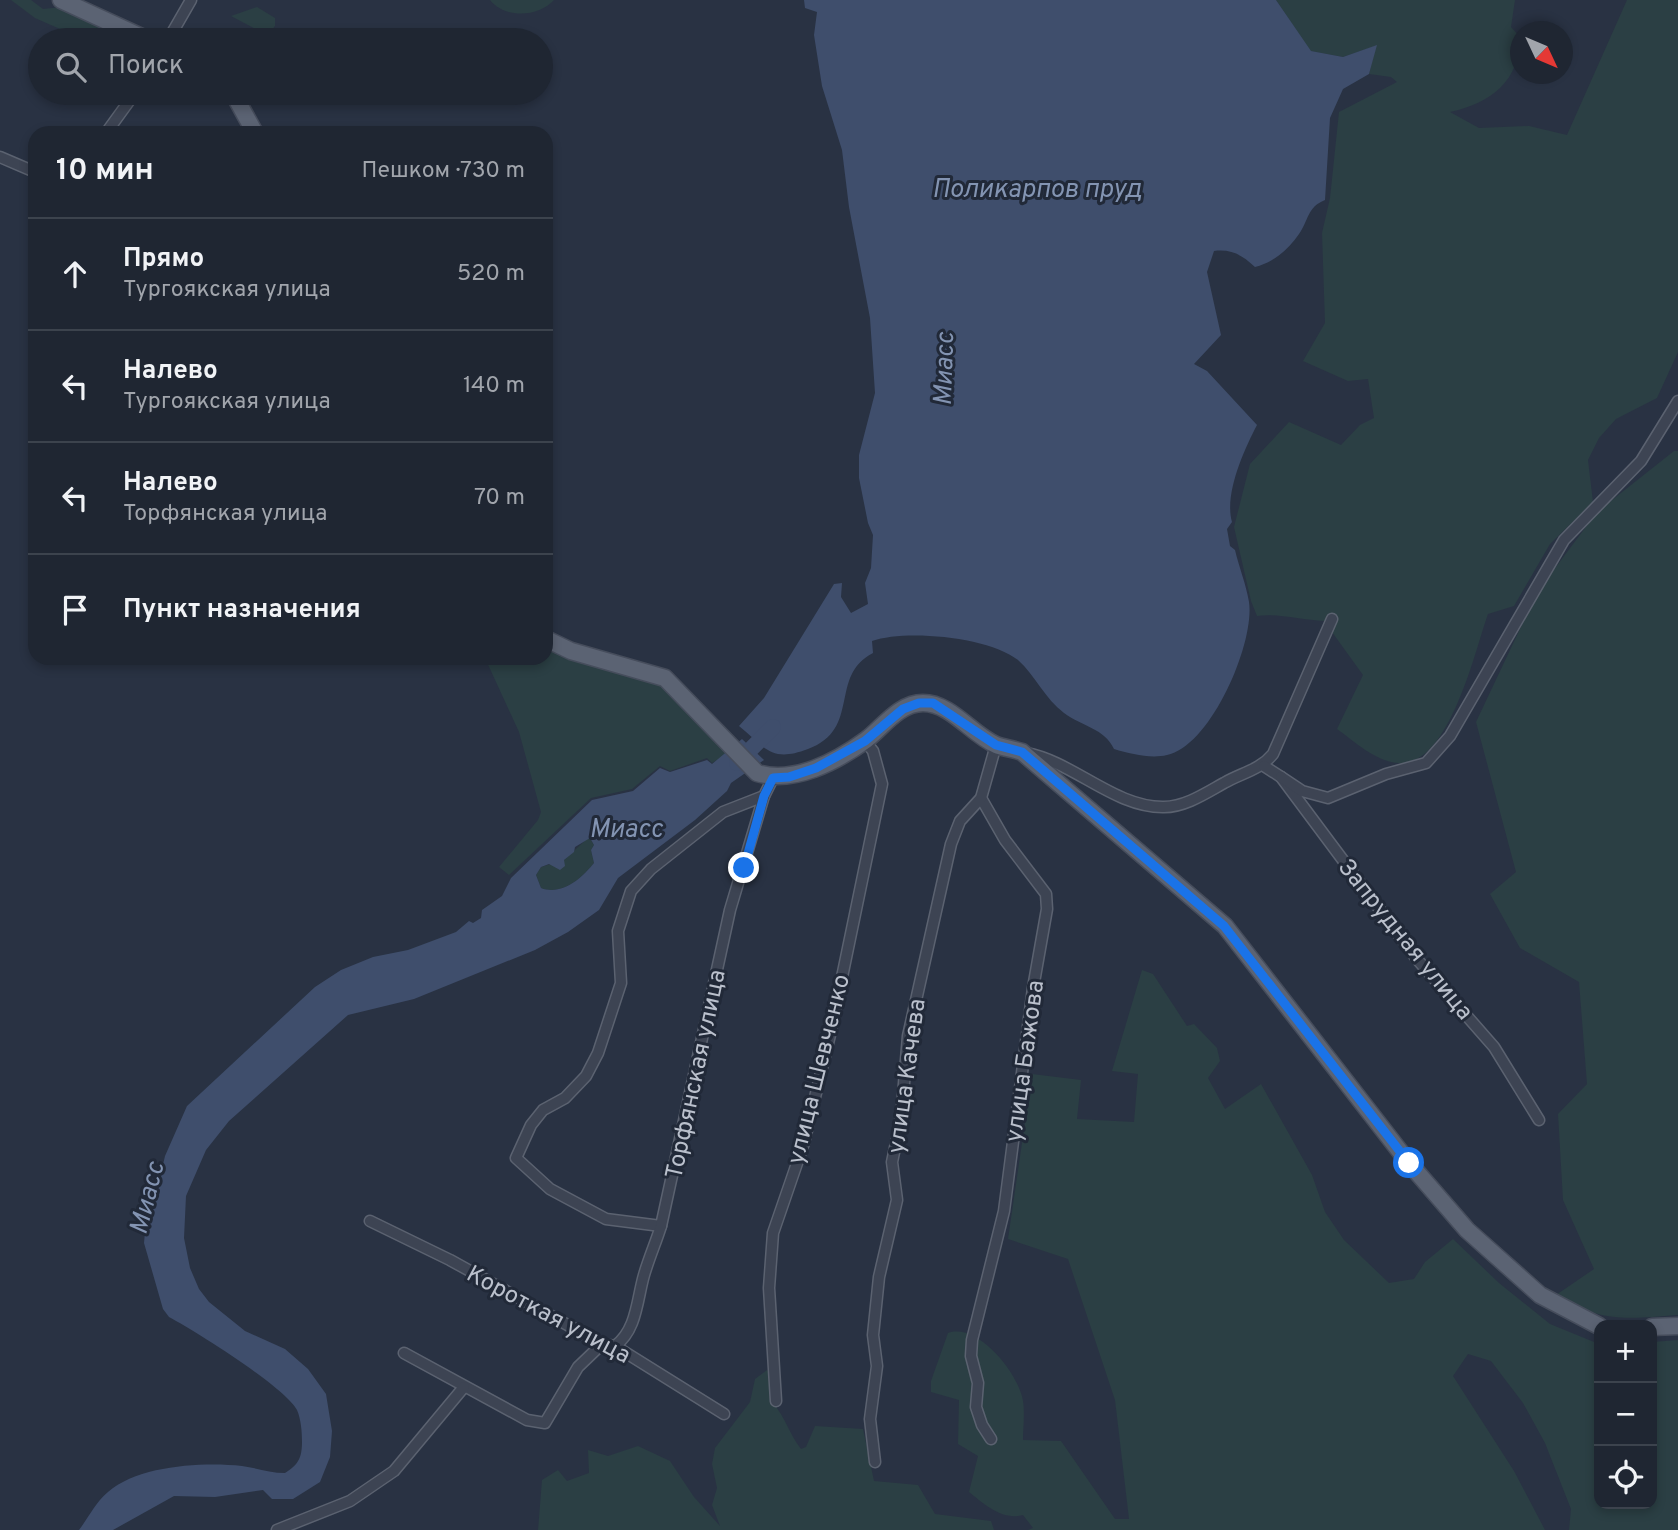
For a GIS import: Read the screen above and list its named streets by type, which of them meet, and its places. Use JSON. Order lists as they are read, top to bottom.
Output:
{
  "streets": {
    "street": [
      "Запрудная улица",
      "улица Бажова",
      "улица Шевченко",
      "Торфянская улица",
      "улица Качева",
      "Короткая улица"
    ]
  },
  "crossings": [
    ["улица Бажова", "улица Качева"],
    ["Торфянская улица", "Короткая улица"]
  ],
  "water": ["Поликарпов пруд", "Миасс"],
  "north": "bottom right",
  "page": {
    "search": "Поиск",
    "heading": ["10 мин", "Пешком · 730 m"],
    "list": [
      ["Прямо", "Тургоякская улица", "520 m"],
      ["Налево", "Тургоякская улица", "140 m"],
      ["Налево", "Торфянская улица", "70 m"],
      "Пункт назначения"
    ],
    "map_buttons": ["+", "−"]
  }
}
